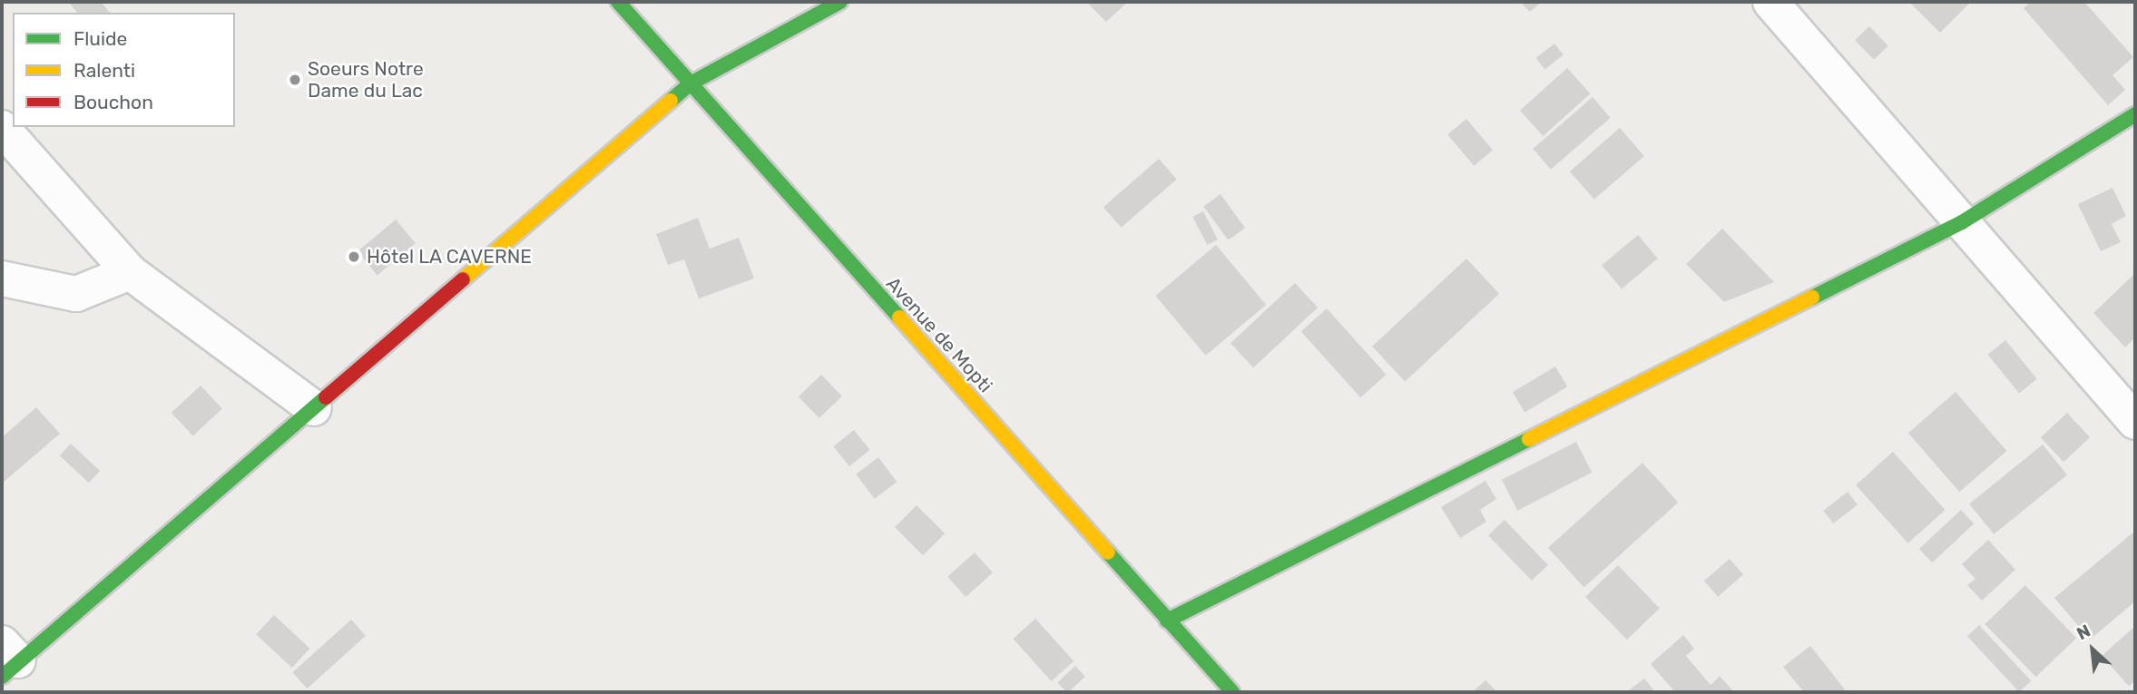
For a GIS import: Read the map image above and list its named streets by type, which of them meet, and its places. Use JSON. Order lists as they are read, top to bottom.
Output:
{
  "streets": {
    "street": ["Avenue de Mopti"]
  },
  "places": ["Soeurs Notre Dame du Lac", "Hôtel LA CAVERNE"],
  "legend": ["Fluide", "Ralenti", "Bouchon"],
  "north": "top left"
}
